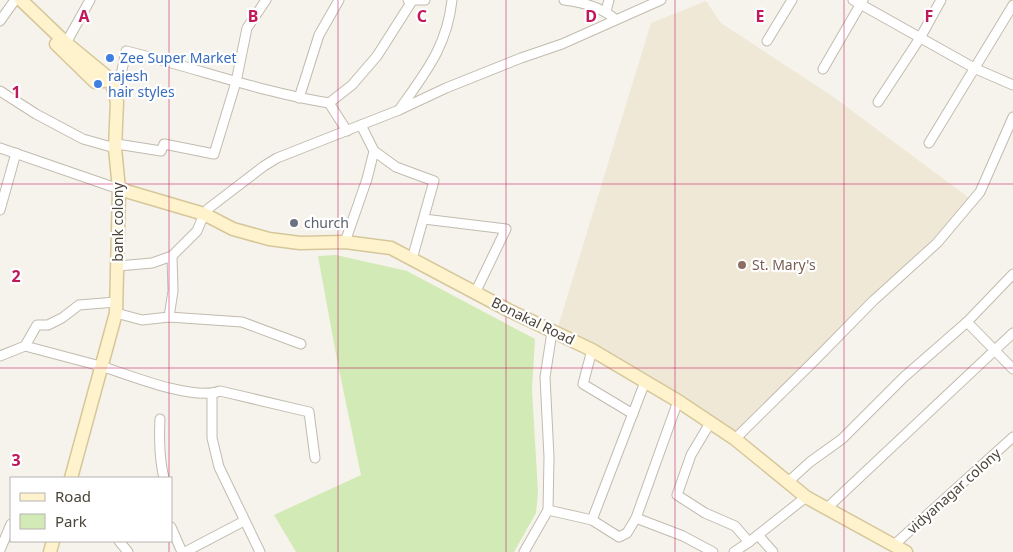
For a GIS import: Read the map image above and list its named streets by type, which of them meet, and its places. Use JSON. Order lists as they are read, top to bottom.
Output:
{
  "streets": {
    "main road": ["bank colony", "Bonakal Road"],
    "street": ["vidyanagar colony"]
  },
  "crossings": [
    ["bank colony", "Bonakal Road"],
    ["Bonakal Road", "vidyanagar colony"]
  ],
  "places": [
    "Zee Super Market",
    "rajesh hair styles",
    "church",
    "St. Mary's"
  ],
  "legend": ["Road", "Park"],
  "grid": {
    "columns": [
      "A",
      "B",
      "C",
      "D",
      "E",
      "F"
    ],
    "rows": ["1", "2", "3"]
  }
}
